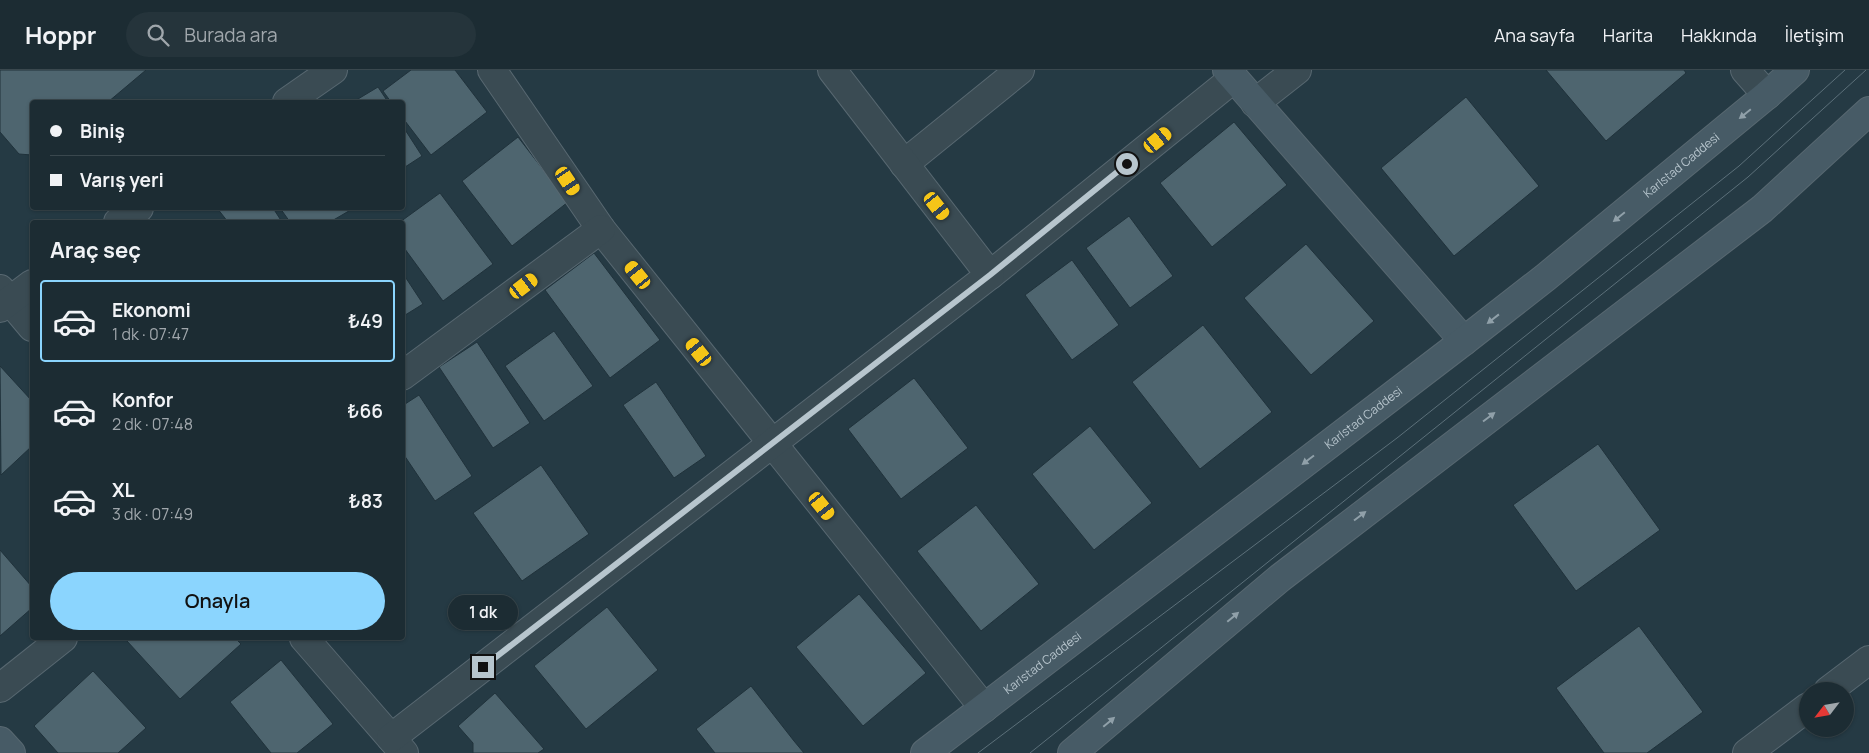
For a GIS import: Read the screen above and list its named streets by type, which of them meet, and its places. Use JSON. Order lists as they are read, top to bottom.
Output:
{
  "streets": {
    "street": ["Karlstad Caddesi"]
  },
  "north": "bottom left",
  "page": {
    "header": "Hoppr",
    "search": "Burada ara",
    "nav": [
      "Ana sayfa",
      "Harita",
      "Hakkında",
      "İletişim"
    ],
    "banner": ["Biniş", "Varış yeri"],
    "heading": "Araç seç",
    "list": [
      {
        "name": "Ekonomi",
        "note": "1 dk · 07:47",
        "value": "₺49"
      },
      {
        "name": "Konfor",
        "note": "2 dk · 07:48",
        "value": "₺66"
      },
      {
        "name": "XL",
        "note": "3 dk · 07:49",
        "value": "₺83"
      }
    ],
    "buttons": "Onayla",
    "bubble": "1 dk"
  }
}
